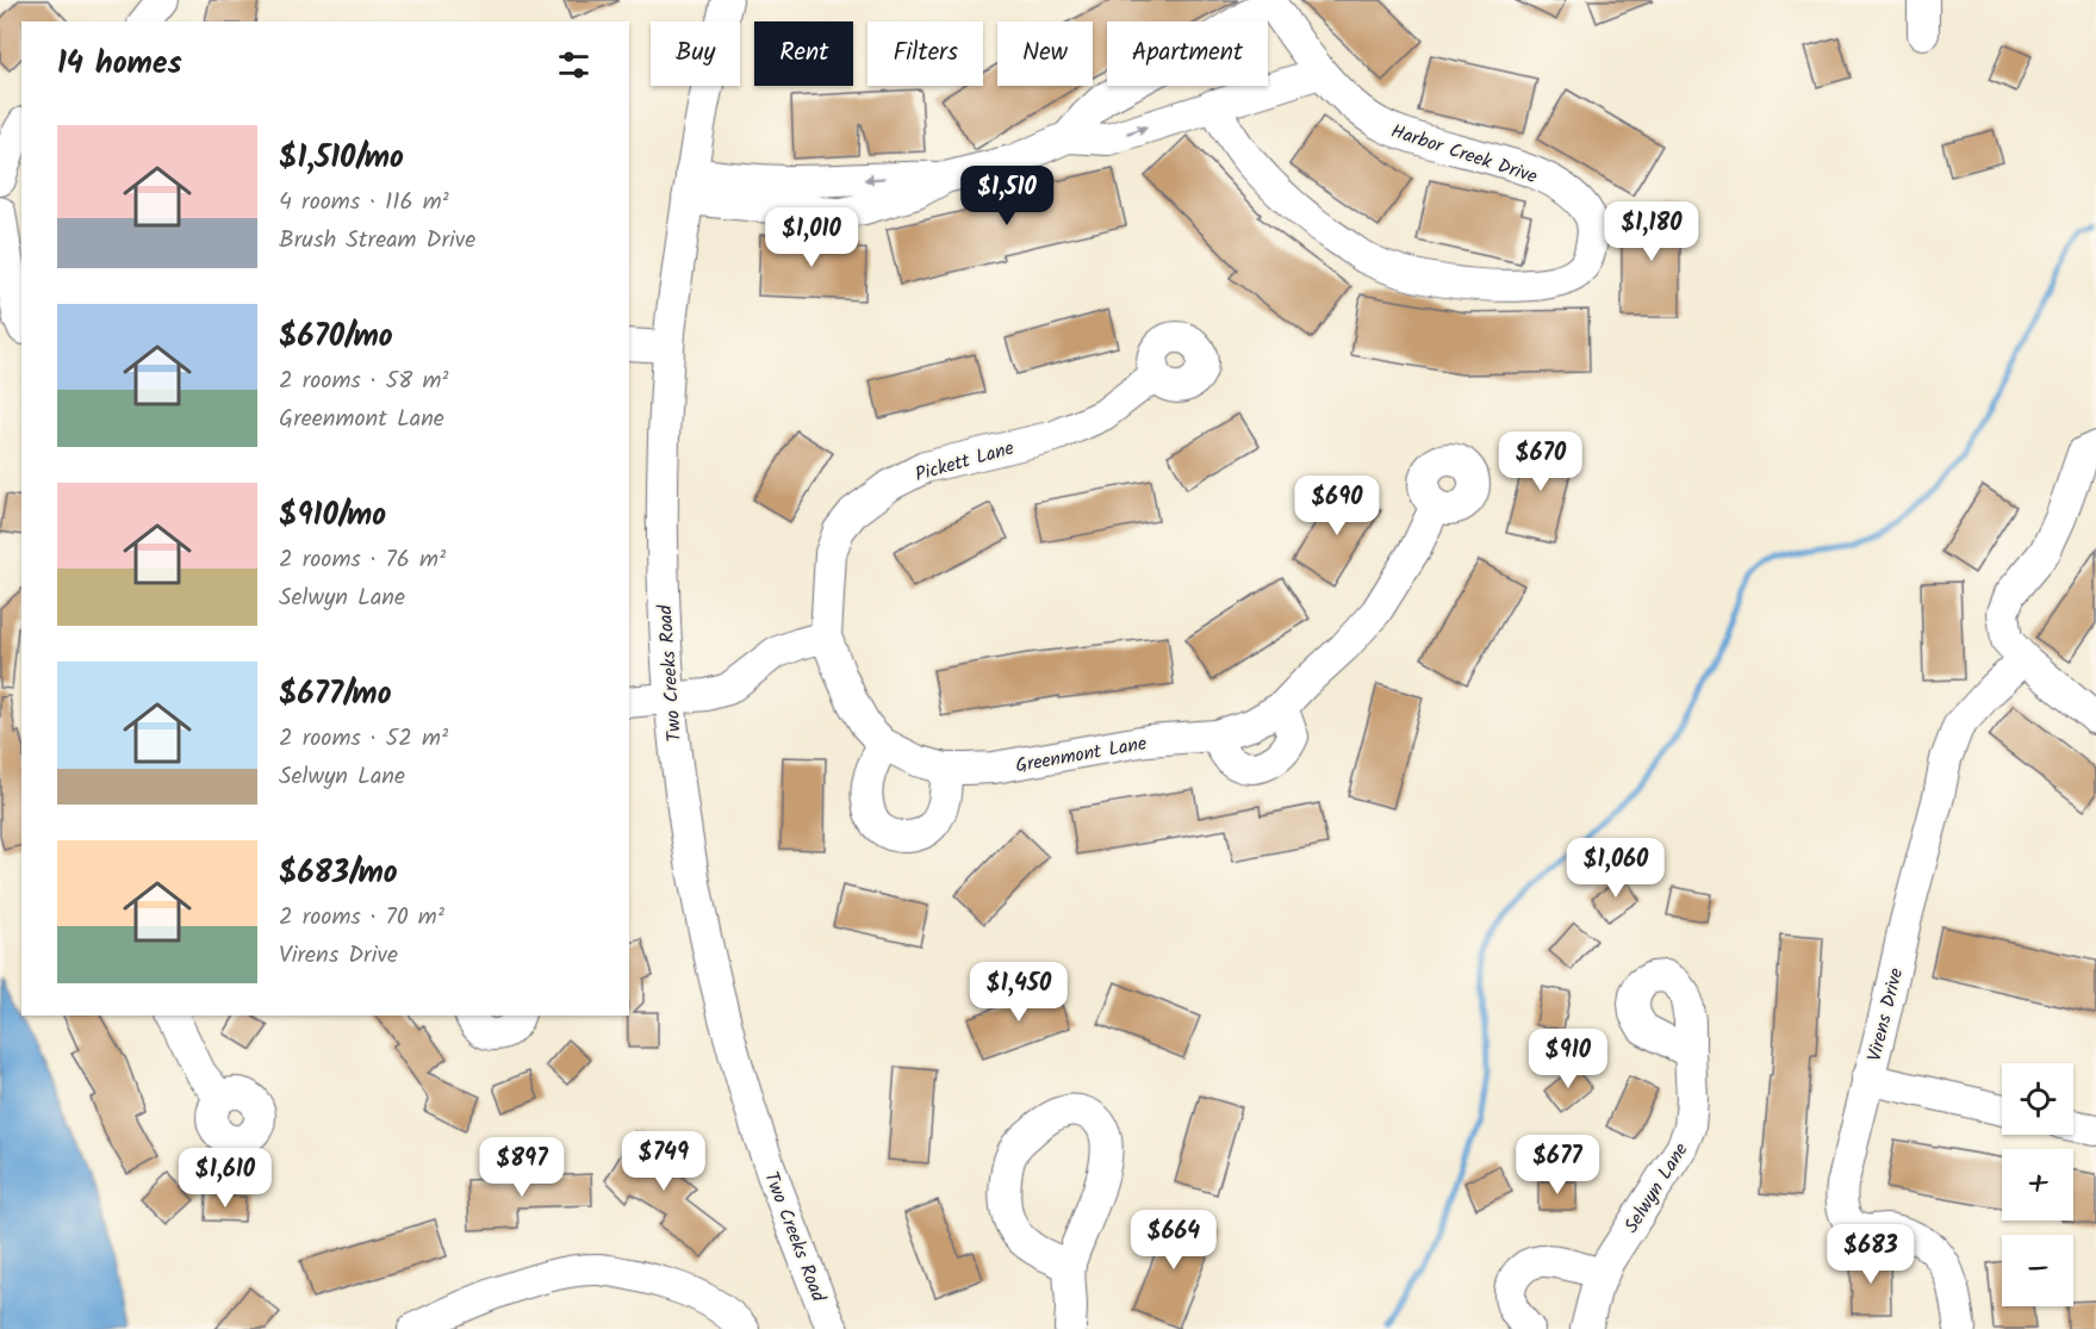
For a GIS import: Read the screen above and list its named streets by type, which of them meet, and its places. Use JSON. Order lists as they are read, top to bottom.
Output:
{
  "streets": {
    "street": [
      "Harbor Creek Drive",
      "Pickett Lane",
      "Two Creeks Road",
      "Greenmont Lane",
      "Virens Drive",
      "Selwyn Lane"
    ]
  },
  "crossings": [
    ["Pickett Lane", "Greenmont Lane"]
  ],
  "page": {
    "chip": [
      "Buy",
      "Rent",
      "Filters",
      "New",
      "Apartment"
    ],
    "heading": "14 homes",
    "list": [
      {
        "name": "$1,510/mo",
        "note": "4 rooms · 116 m² · Brush Stream Drive"
      },
      {
        "name": "$670/mo",
        "note": "2 rooms · 58 m² · Greenmont Lane"
      },
      {
        "name": "$910/mo",
        "note": "2 rooms · 76 m² · Selwyn Lane"
      },
      {
        "name": "$677/mo",
        "note": "2 rooms · 52 m² · Selwyn Lane"
      },
      {
        "name": "$683/mo",
        "note": "2 rooms · 70 m² · Virens Drive"
      }
    ],
    "price": [
      "$1,510",
      "$1,180",
      "$1,010",
      "$670",
      "$690",
      "$1,060",
      "$1,450",
      "$910",
      "$749",
      "$677",
      "$897",
      "$1,610",
      "$664",
      "$683"
    ],
    "map_buttons": ["+", "−"]
  }
}
